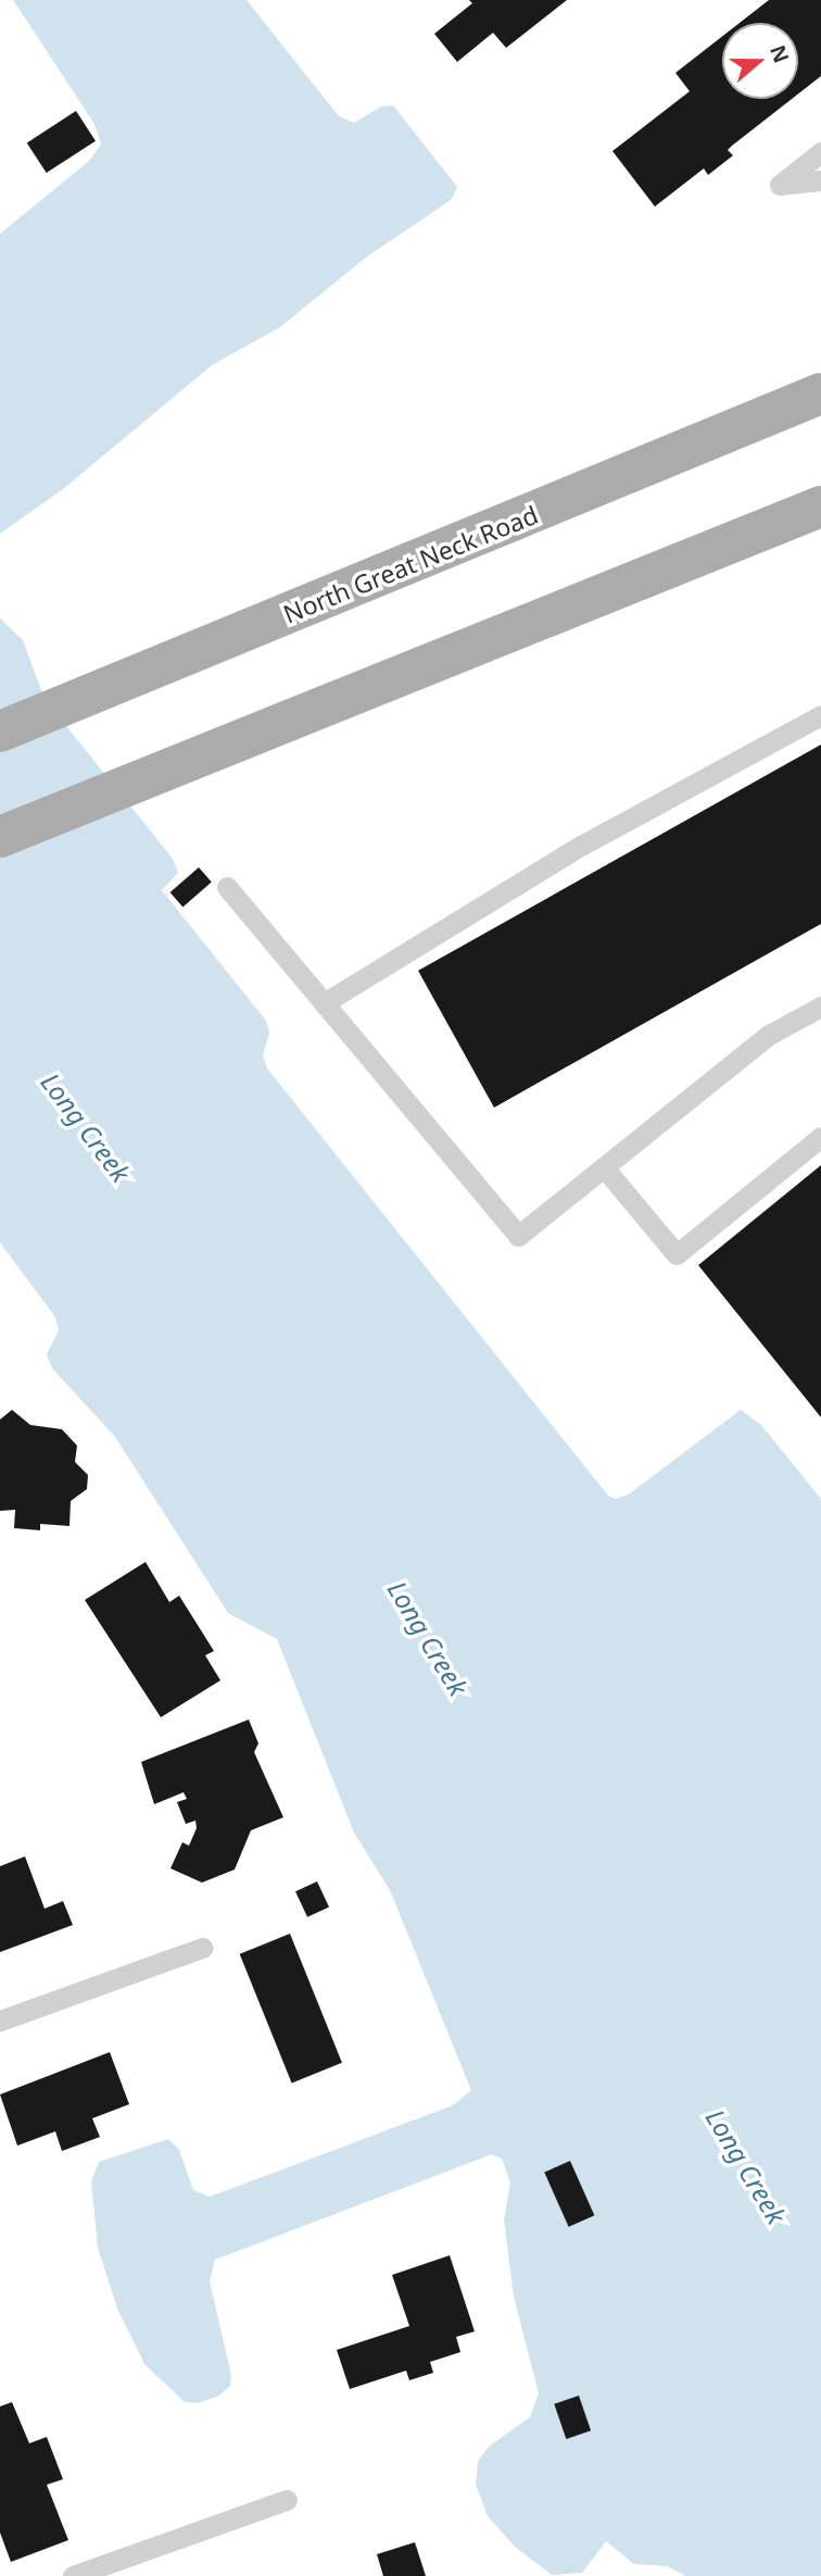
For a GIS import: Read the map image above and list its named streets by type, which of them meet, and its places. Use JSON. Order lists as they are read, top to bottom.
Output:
{
  "streets": {
    "main road": ["North Great Neck Road"]
  },
  "water": ["Long Creek"],
  "north": "right"
}
